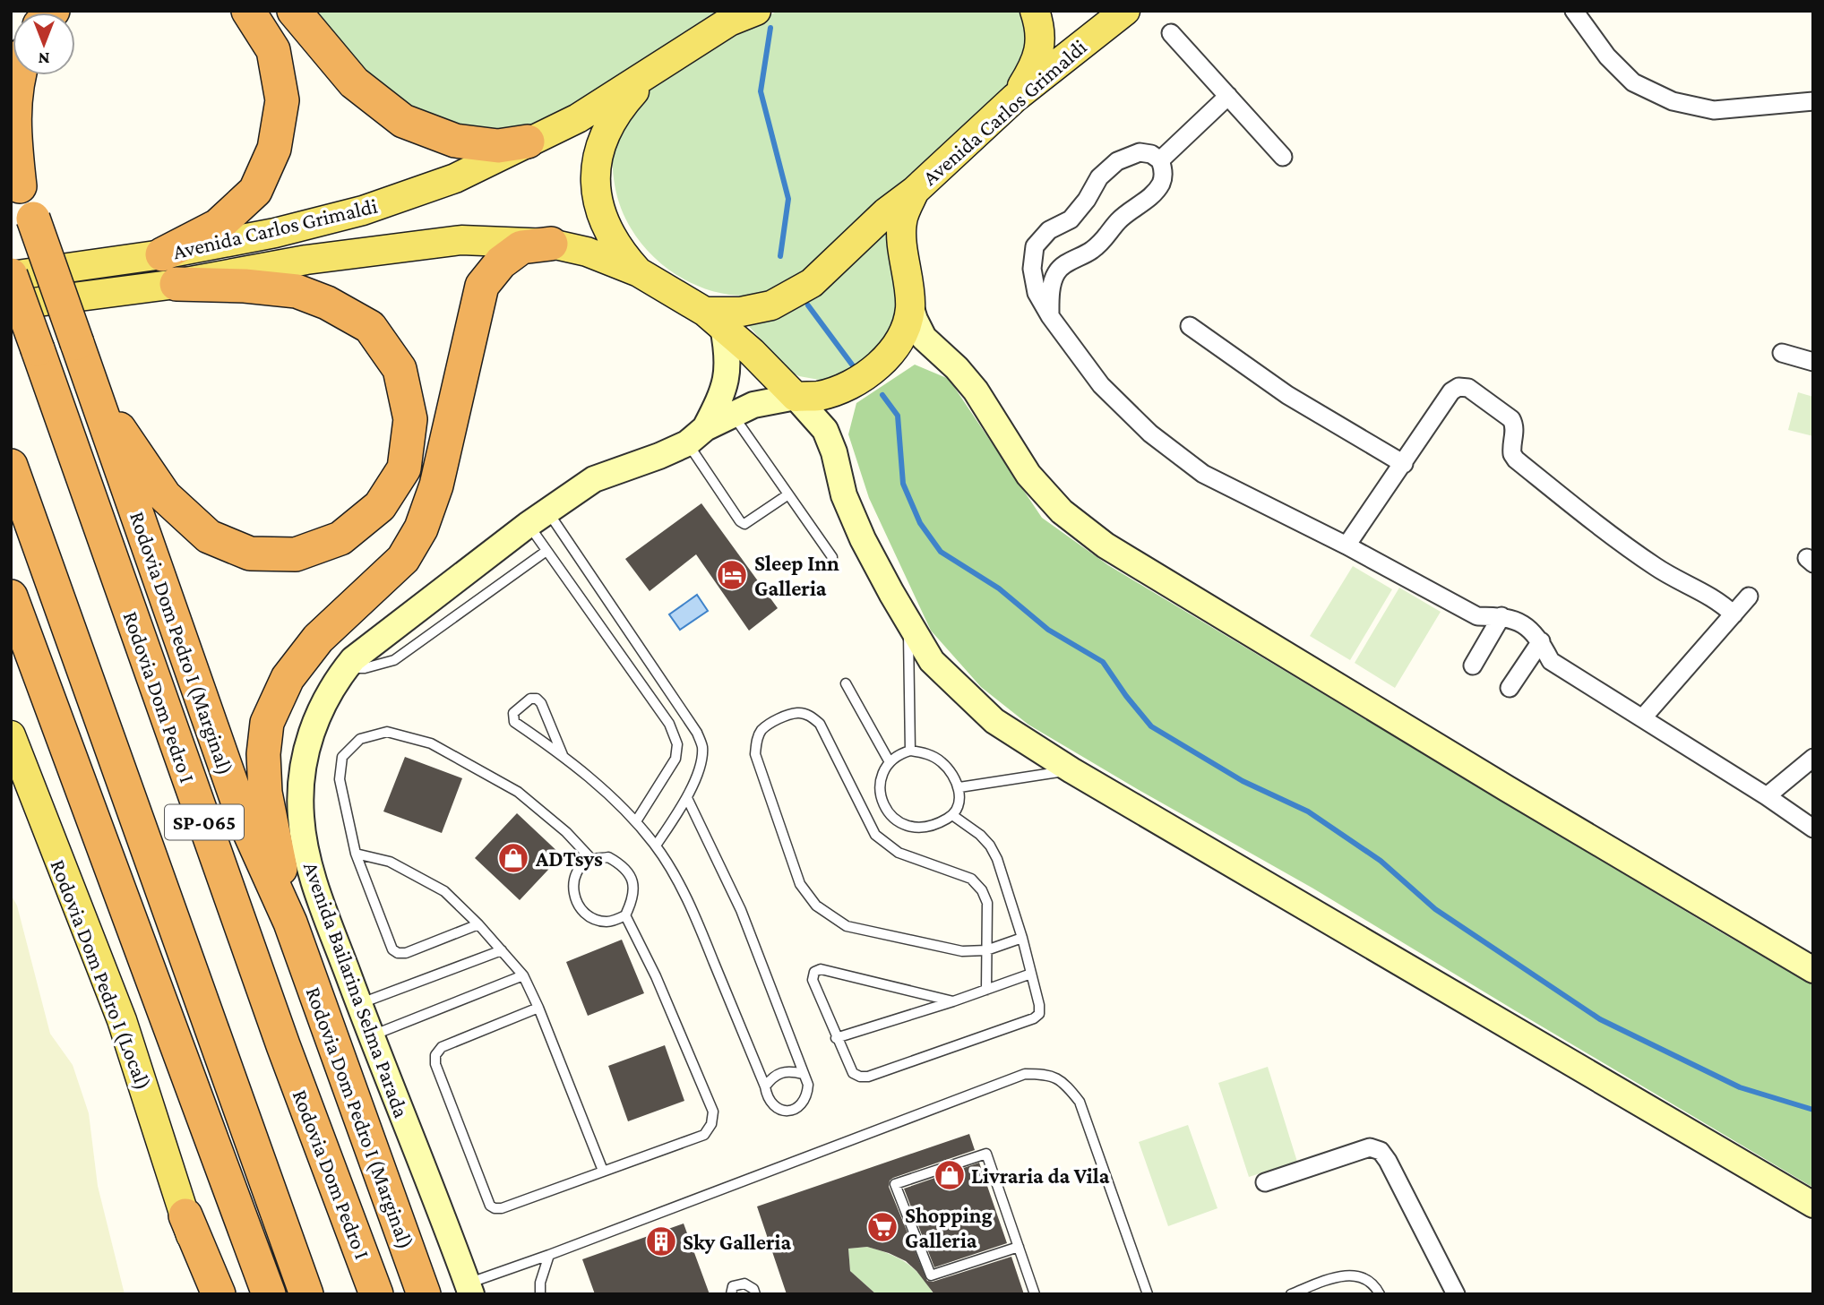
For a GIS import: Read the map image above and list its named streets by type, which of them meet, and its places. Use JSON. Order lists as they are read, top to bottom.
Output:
{
  "streets": {
    "highway": ["Rodovia Dom Pedro I (Marginal)", "Rodovia Dom Pedro I", "SP-065"],
    "main road": ["Avenida Carlos Grimaldi", "Rodovia Dom Pedro I (Local)"],
    "street": ["Avenida Bailarina Selma Parada"]
  },
  "crossings": [
    ["Avenida Carlos Grimaldi", "Rodovia Dom Pedro I"],
    ["Avenida Carlos Grimaldi", "Avenida Bailarina Selma Parada"]
  ],
  "places": {
    "hotel": ["Sleep Inn Galleria"],
    "shop": ["ADTsys", "Livraria da Vila"],
    "supermarket": ["Shopping Galleria"],
    "building": ["Sky Galleria"]
  },
  "north": "bottom"
}
